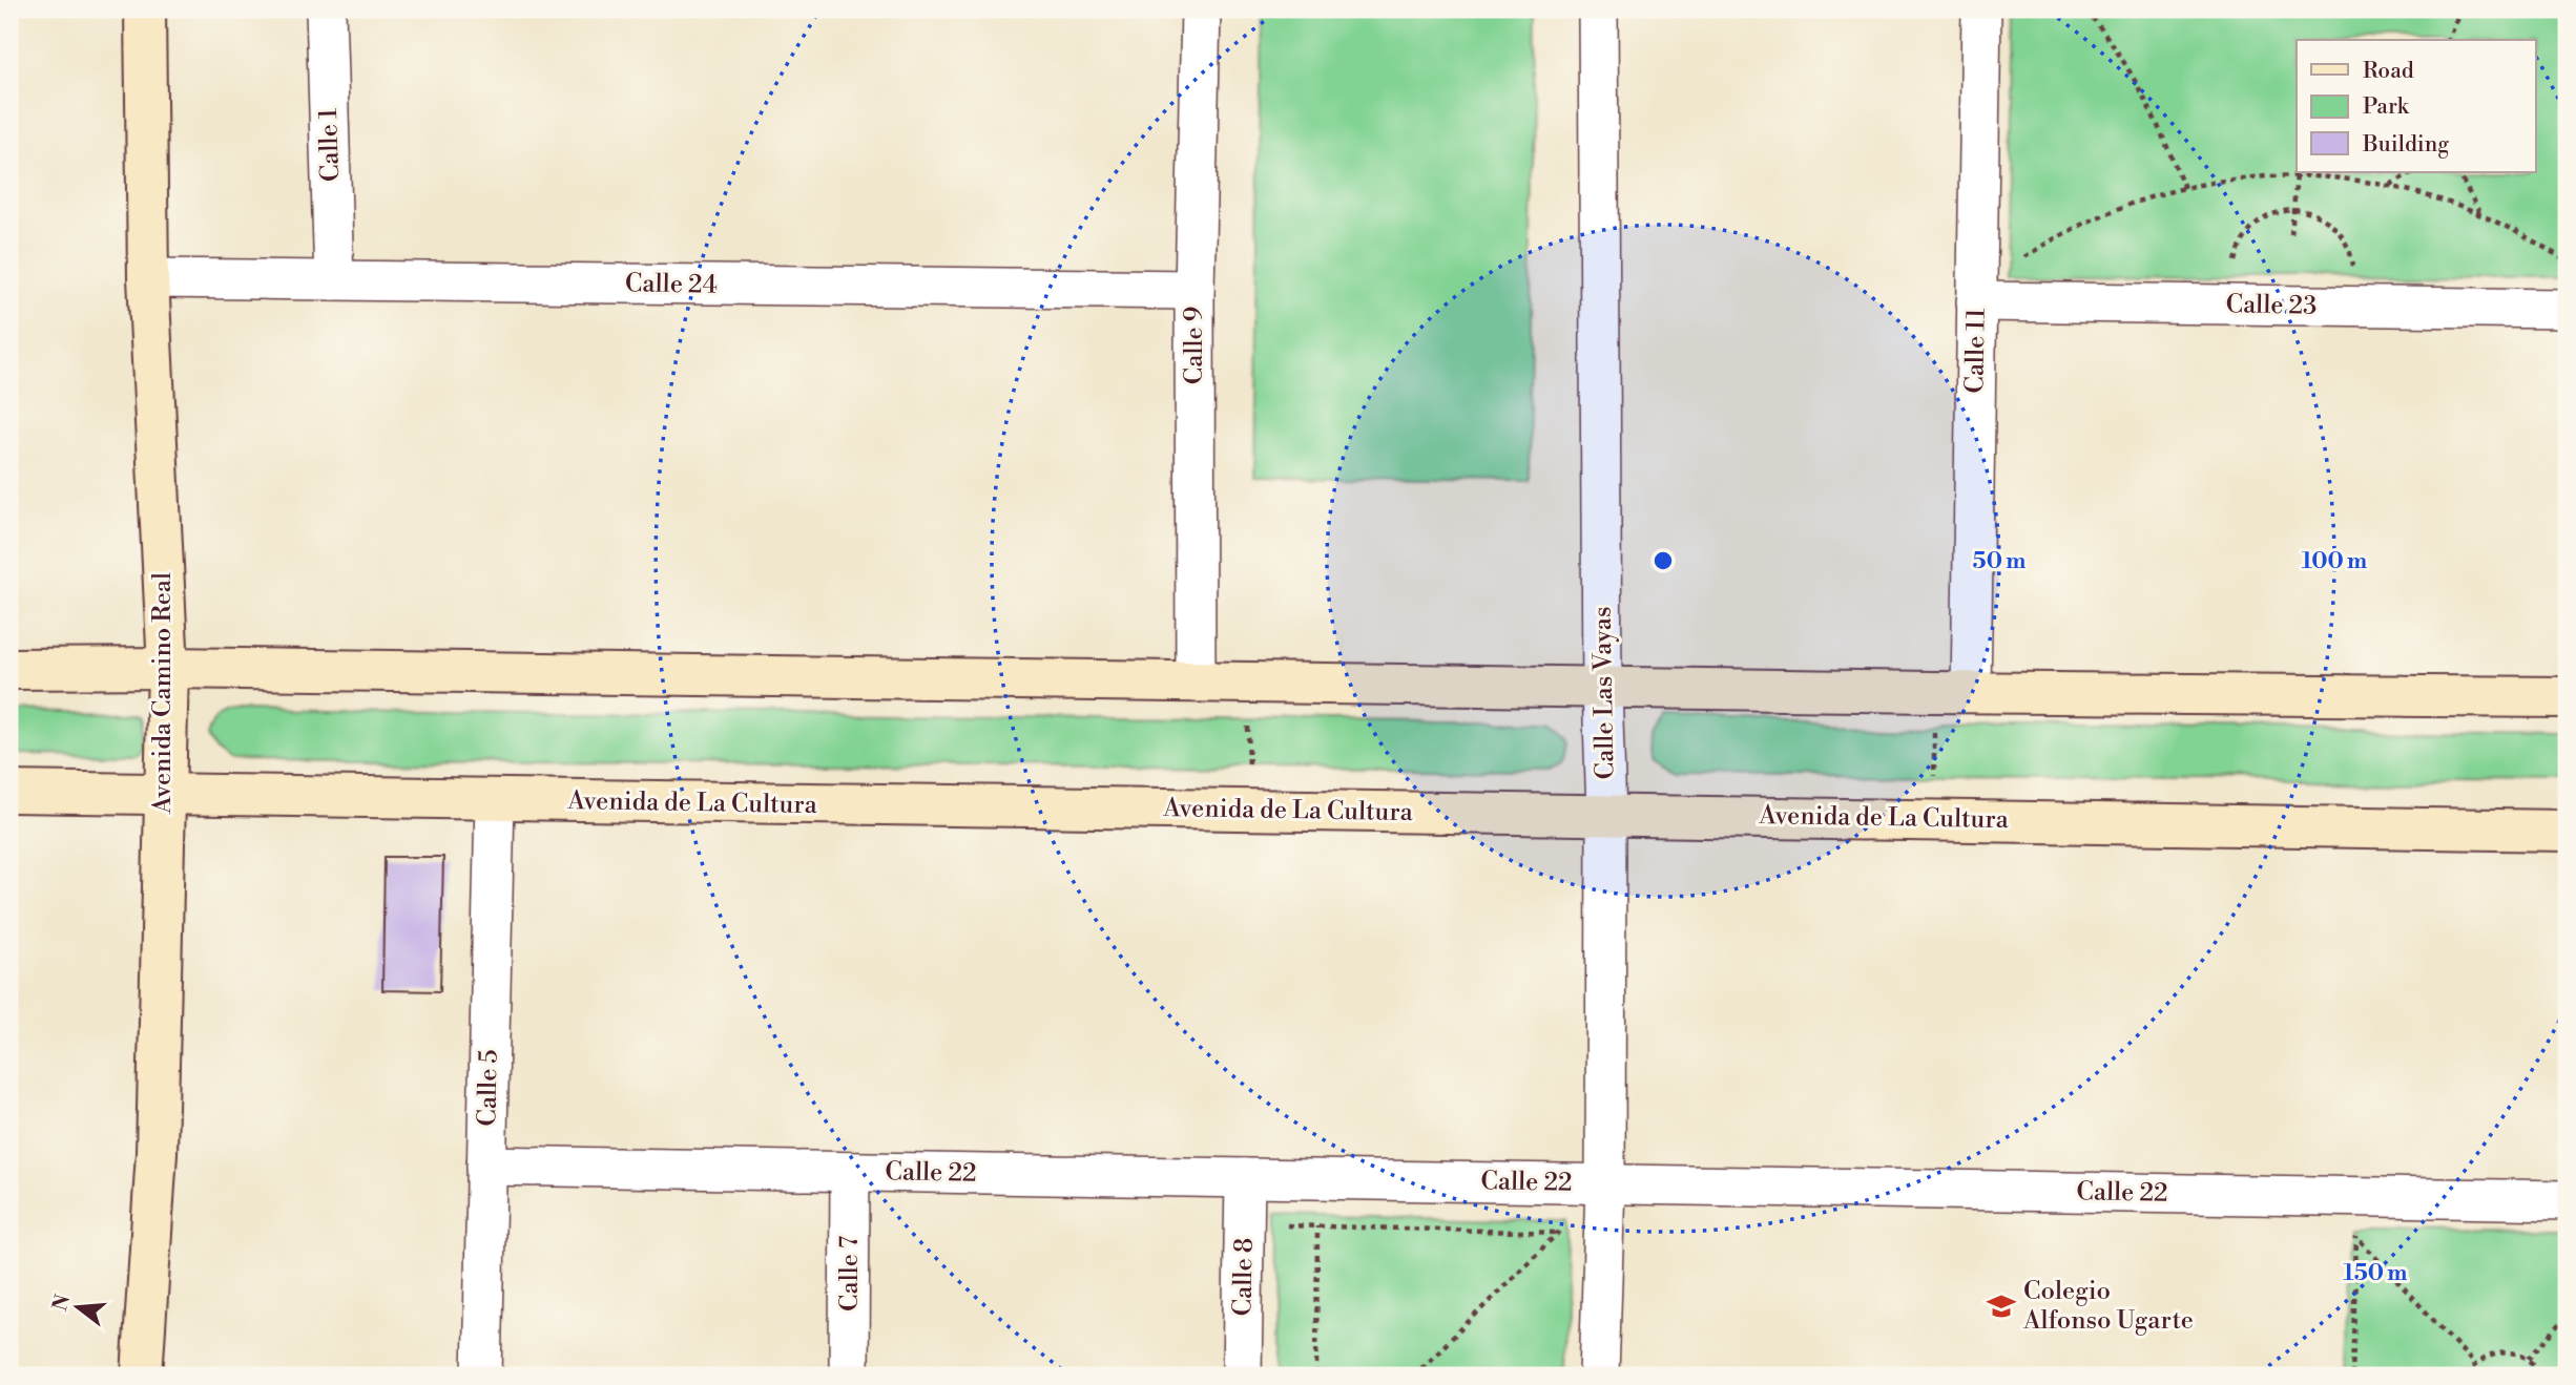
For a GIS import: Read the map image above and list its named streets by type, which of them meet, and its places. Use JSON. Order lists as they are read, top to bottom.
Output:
{
  "streets": {
    "street": [
      "Calle 1",
      "Calle 24",
      "Calle 23",
      "Calle 9",
      "Calle 11",
      "Avenida Camino Real",
      "Calle Las Vayas",
      "Avenida de La Cultura",
      "Calle 5",
      "Calle 22",
      "Calle 7",
      "Calle 8"
    ]
  },
  "crossings": [
    ["Calle 1", "Calle 24"],
    ["Calle 24", "Calle 9"],
    ["Calle 24", "Avenida Camino Real"],
    ["Calle 23", "Calle 11"],
    ["Avenida Camino Real", "Avenida de La Cultura"],
    ["Calle Las Vayas", "Avenida de La Cultura"],
    ["Calle Las Vayas", "Calle 22"],
    ["Avenida de La Cultura", "Calle 5"],
    ["Calle 5", "Calle 22"],
    ["Calle 22", "Calle 7"],
    ["Calle 22", "Calle 8"]
  ],
  "places": {
    "school or university": ["Colegio Alfonso Ugarte"]
  },
  "legend": ["Road", "Park", "Building"],
  "north": "left",
  "rings": ["50 m", "100 m", "150 m"]
}
